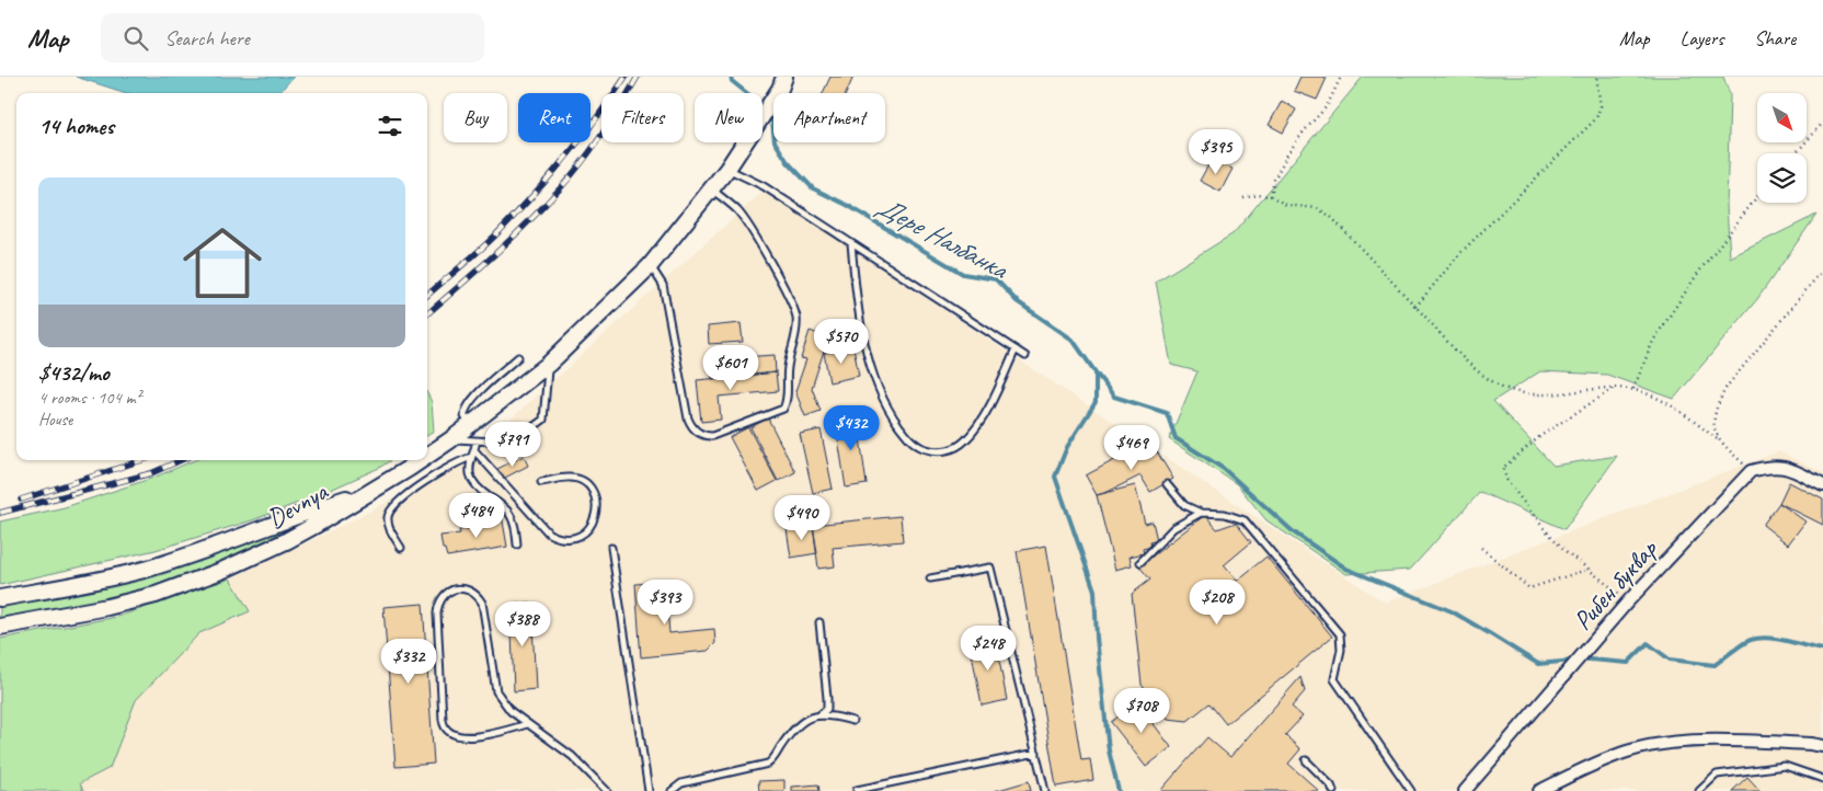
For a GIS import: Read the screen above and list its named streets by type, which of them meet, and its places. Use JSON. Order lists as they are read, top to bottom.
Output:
{
  "streets": {
    "street": ["Devnya", "Рибен буквар"]
  },
  "water": ["Дере Налбанка"],
  "north": "bottom right",
  "page": {
    "header": "Map",
    "search": "Search here",
    "nav": ["Map", "Layers", "Share"],
    "chip": [
      "Buy",
      "Rent",
      "Filters",
      "New",
      "Apartment"
    ],
    "heading": "14 homes",
    "price": [
      "$395",
      "$570",
      "$601",
      "$432",
      "$791",
      "$469",
      "$484",
      "$490",
      "$393",
      "$208",
      "$388",
      "$248",
      "$332",
      "$708"
    ],
    "list": [
      {
        "name": "$432/mo",
        "note": "4 rooms · 104 m² · House"
      }
    ]
  }
}
